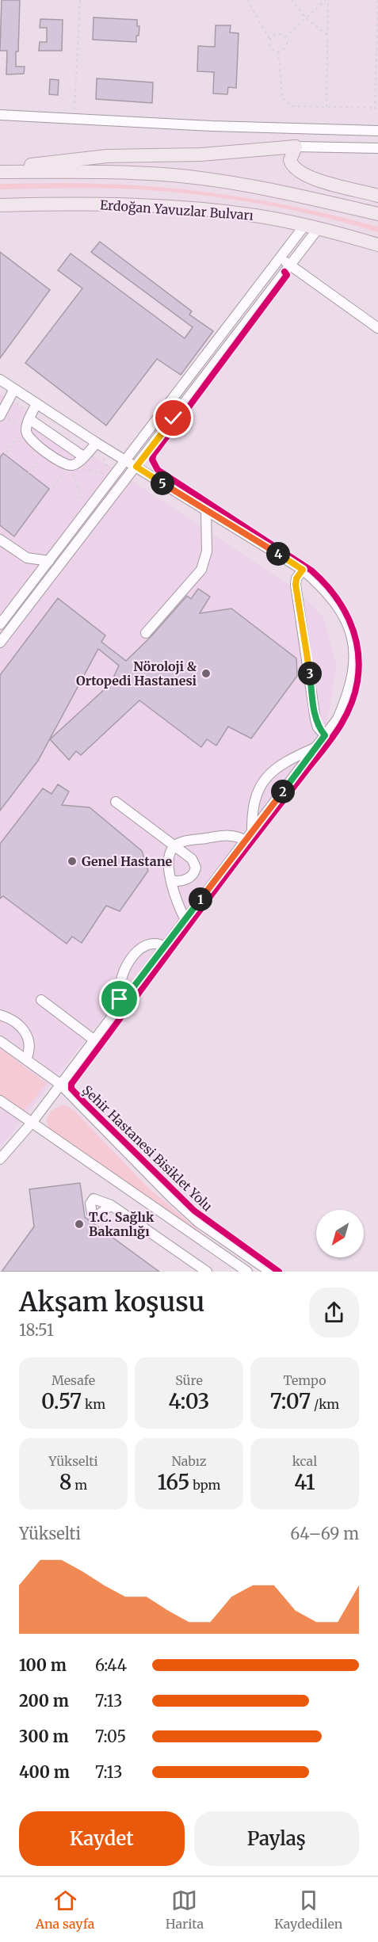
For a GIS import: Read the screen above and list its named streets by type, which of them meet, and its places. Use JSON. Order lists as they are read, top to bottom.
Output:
{
  "streets": {
    "main road": ["Erdoğan Yavuzlar Bulvarı"],
    "cycle path": ["Şehir Hastanesi Bisiklet Yolu"]
  },
  "places": ["Nöroloji & Ortopedi Hastanesi", "Genel Hastane", "T.C. Sağlık Bakanlığı"],
  "north": "bottom left",
  "page": {
    "pins": [
      "5",
      "4",
      "3",
      "2",
      "1"
    ],
    "heading": ["Akşam koşusu", "18:51"],
    "stats": [
      ["Mesafe", "0.57 km"],
      ["Süre", "4:03"],
      ["Tempo", "7:07 /km"],
      ["Yükselti", "8 m"],
      ["Nabız", "165 bpm"],
      ["kcal", "41"]
    ],
    "chart": ["Yükselti", "64–69 m"],
    "list": [
      {
        "name": "100 m",
        "note": "6:44"
      },
      {
        "name": "200 m",
        "note": "7:13"
      },
      {
        "name": "300 m",
        "note": "7:05"
      },
      {
        "name": "400 m",
        "note": "7:13"
      }
    ],
    "buttons": ["Kaydet", "Paylaş"],
    "tabs": ["Ana sayfa", "Harita", "Kaydedilen"]
  }
}
